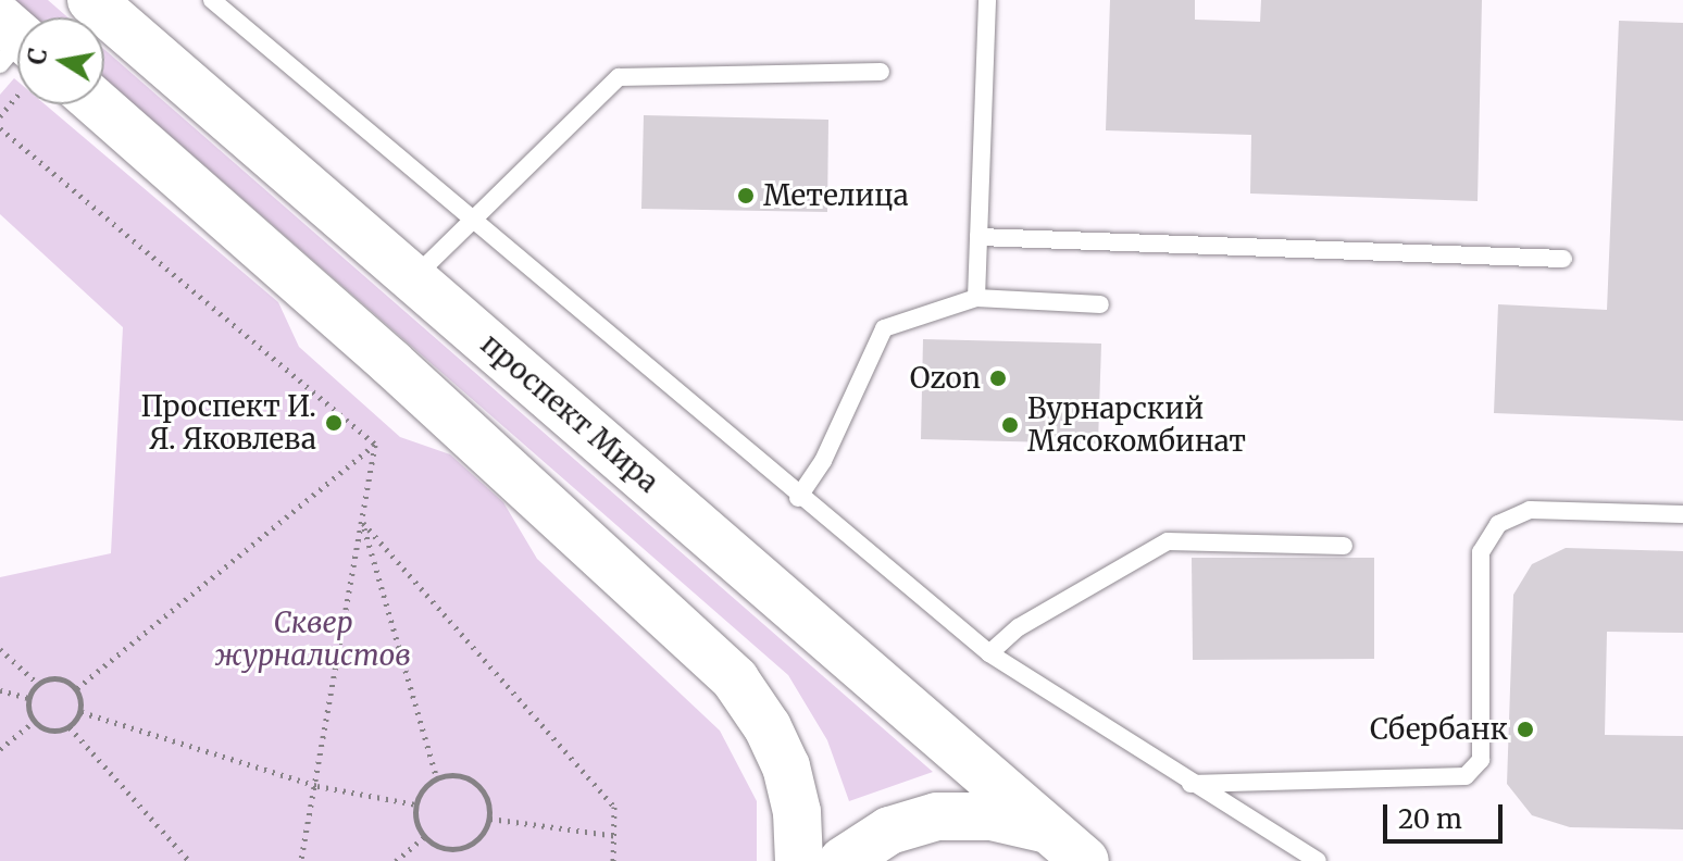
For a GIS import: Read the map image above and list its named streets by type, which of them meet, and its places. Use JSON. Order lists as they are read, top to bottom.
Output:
{
  "streets": {
    "main road": ["проспект Мира"]
  },
  "parks": ["Сквер журналистов"],
  "places": [
    "Метелица",
    "Ozon",
    "Проспект И. Я. Яковлева",
    "Вурнарский Мясокомбинат",
    "Сбербанк"
  ],
  "scale_bar": "20 m",
  "north": "left"
}
